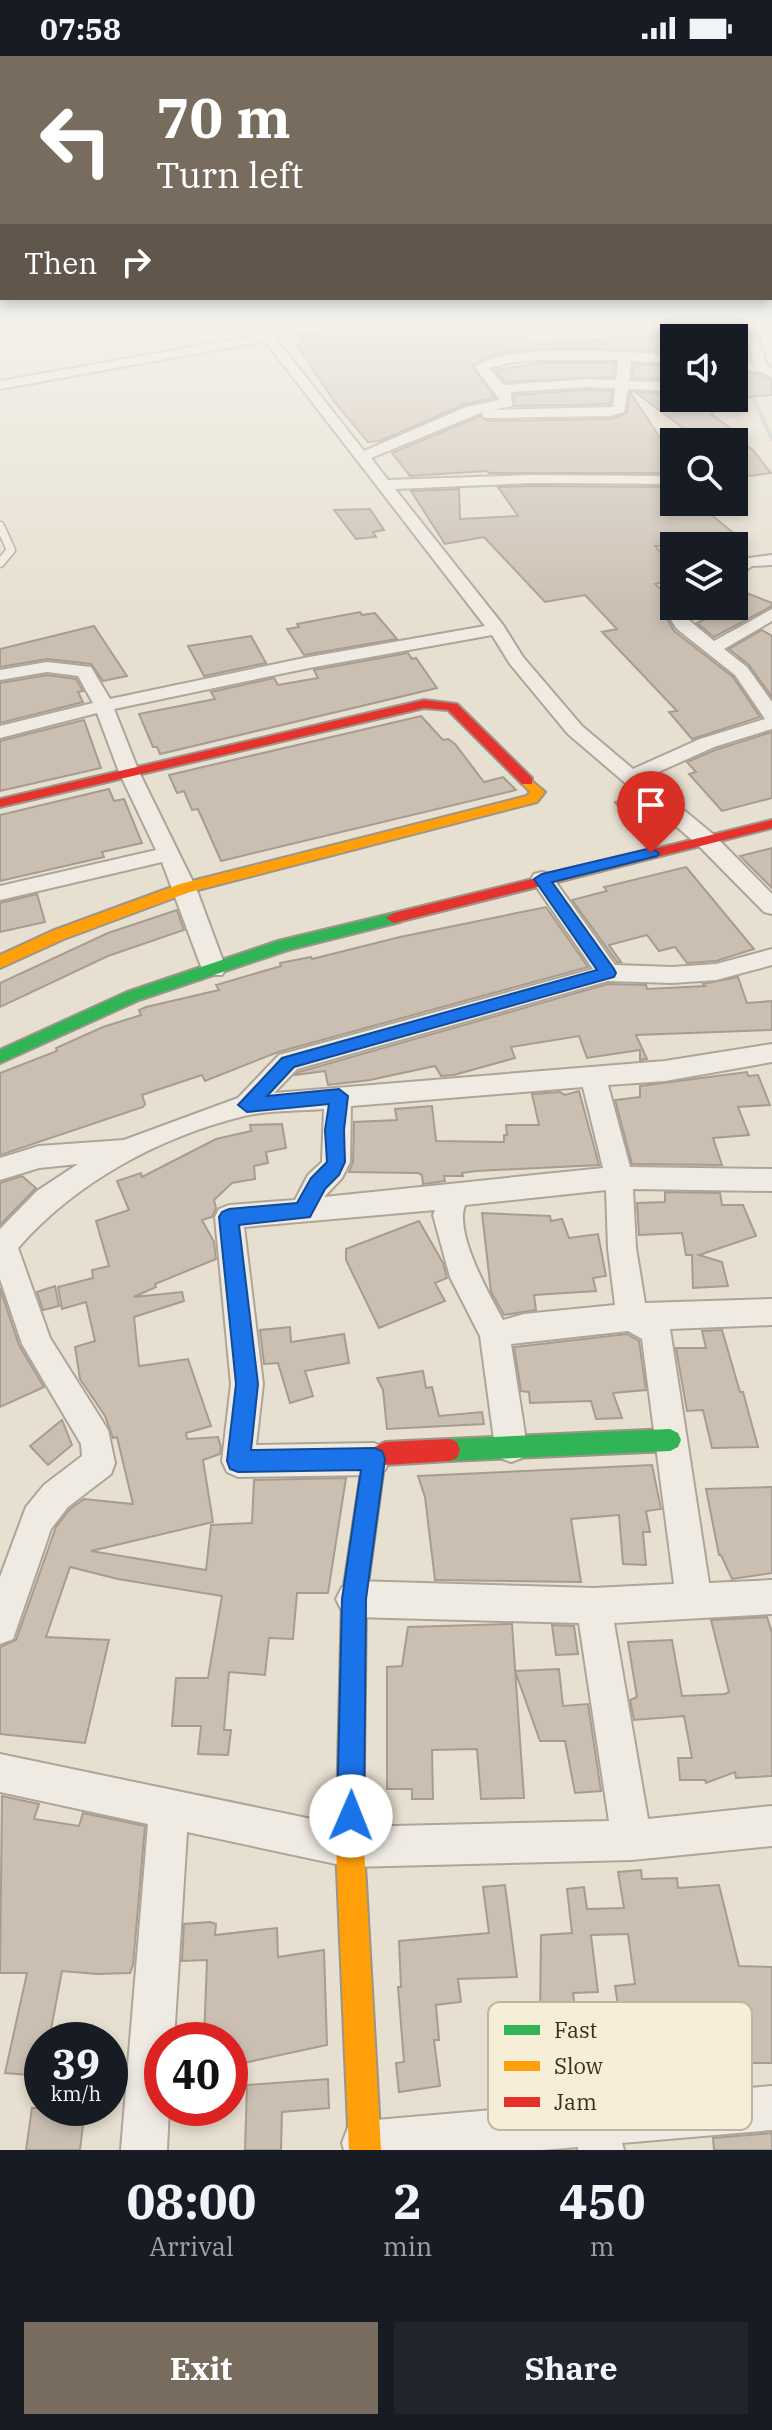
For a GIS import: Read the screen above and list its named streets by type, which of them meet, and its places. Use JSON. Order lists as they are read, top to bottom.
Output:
{
  "legend": ["Fast", "Slow", "Jam"],
  "page": {
    "status": "07:58",
    "turn": ["70 m", "Turn left"],
    "then": "Then",
    "speed": "39 km/h",
    "limit": "40",
    "eta": [
      "08:00",
      "Arrival",
      "2",
      "min",
      "450",
      "m"
    ],
    "buttons": ["Exit", "Share"]
  }
}
